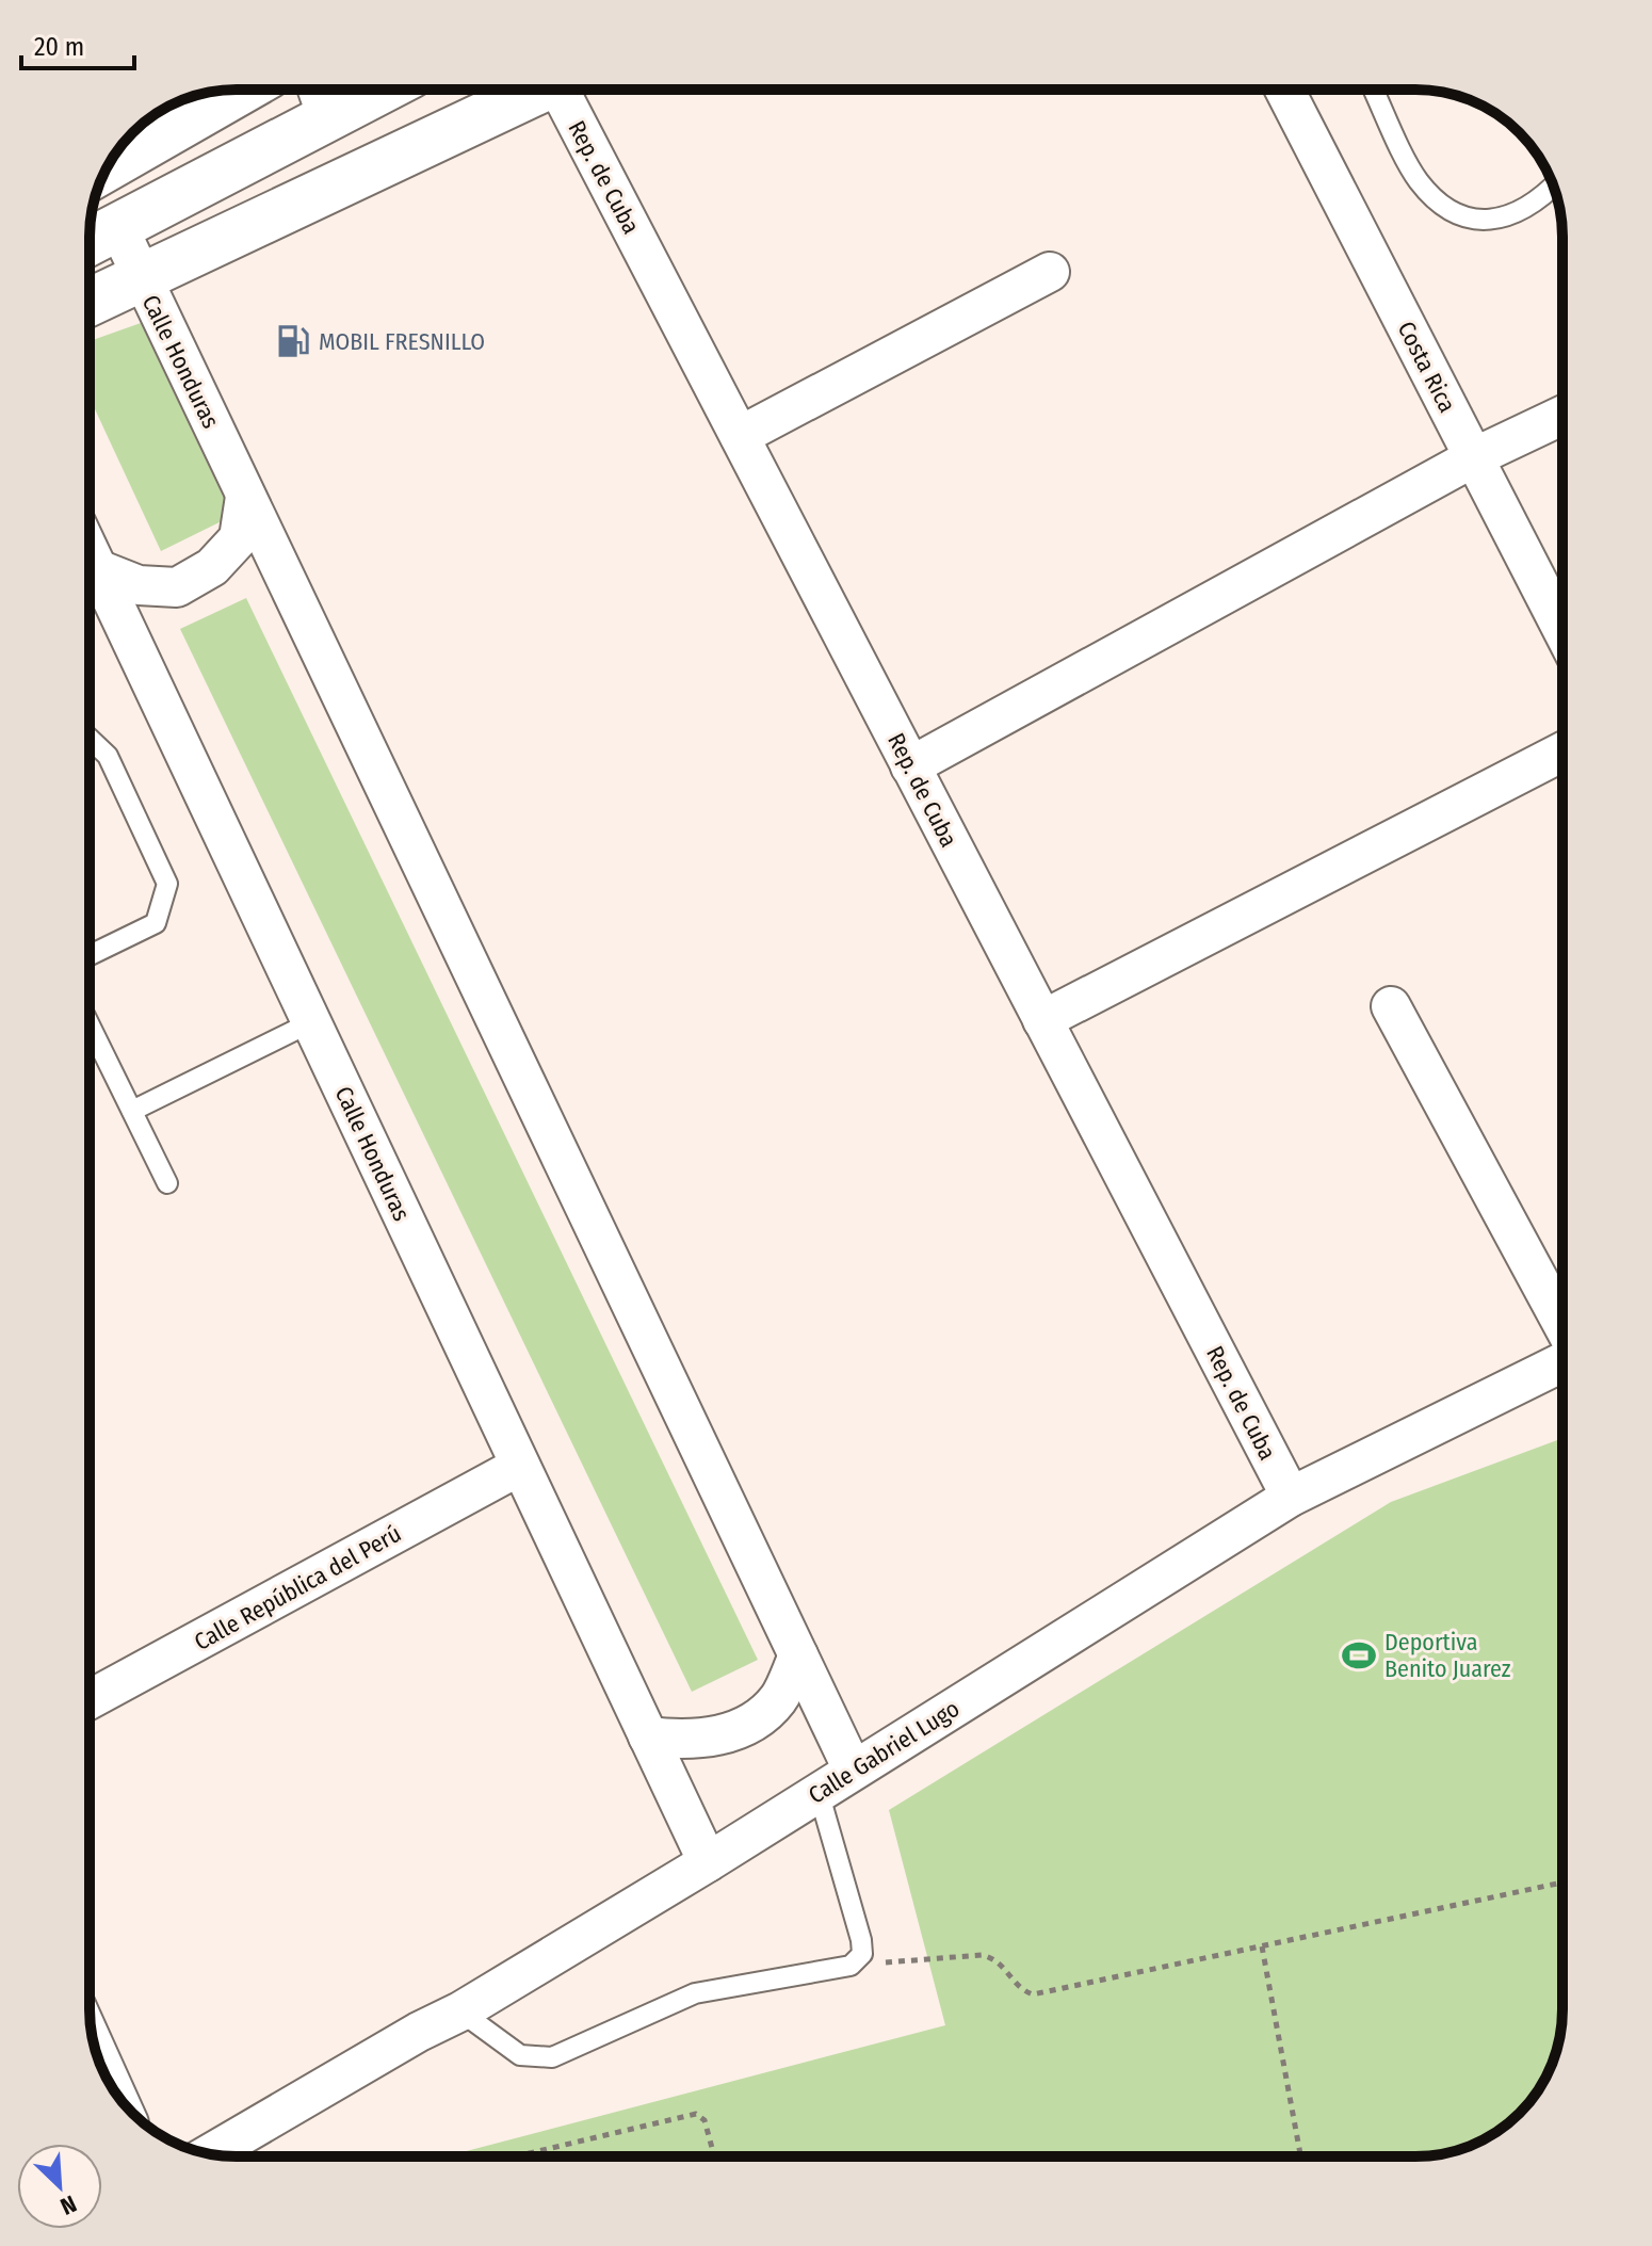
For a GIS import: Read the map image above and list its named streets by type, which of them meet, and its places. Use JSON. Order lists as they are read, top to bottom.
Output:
{
  "streets": {
    "street": [
      "Rep. de Cuba",
      "Calle Honduras",
      "Costa Rica",
      "Calle República del Perú",
      "Calle Gabriel Lugo"
    ]
  },
  "crossings": [
    ["Rep. de Cuba", "Calle Gabriel Lugo"],
    ["Calle Honduras", "Calle República del Perú"],
    ["Calle Honduras", "Calle Gabriel Lugo"]
  ],
  "places": {
    "fuel station": ["MOBIL FRESNILLO"],
    "sports": ["Deportiva Benito Juarez"]
  },
  "scale_bar": "20 m",
  "north": "bottom right"
}
